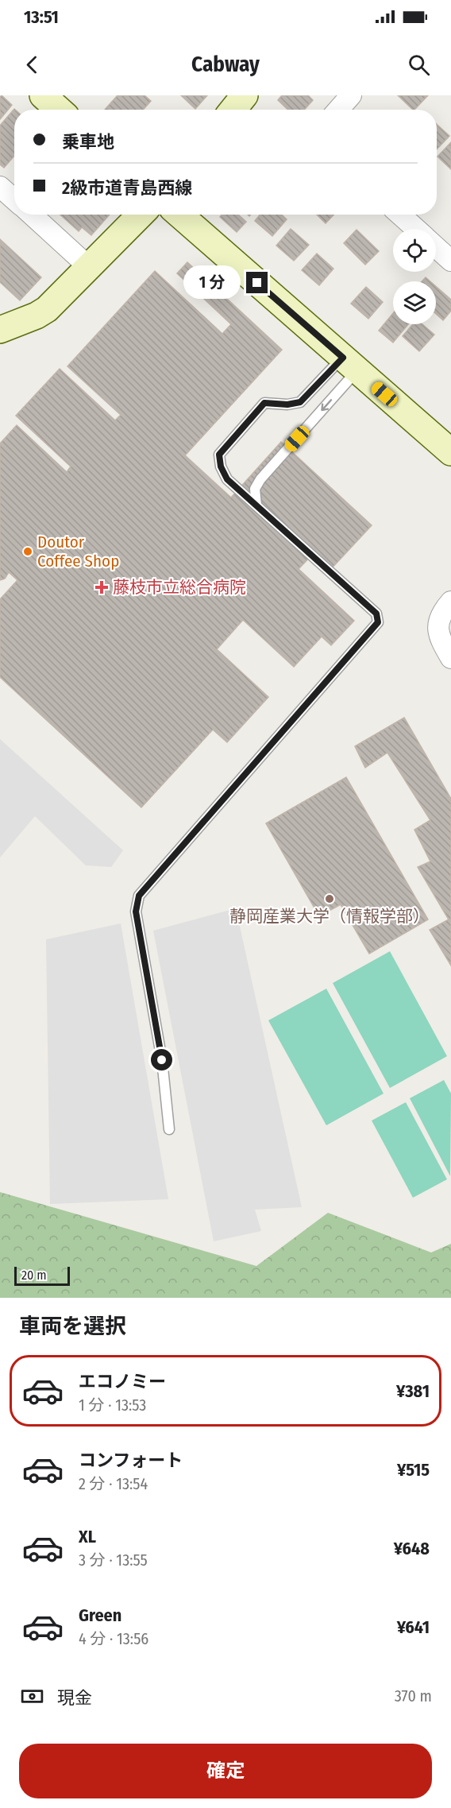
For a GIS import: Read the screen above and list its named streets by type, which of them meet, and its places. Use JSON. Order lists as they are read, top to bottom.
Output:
{
  "places": {
    "other": ["Doutor Coffee Shop", "静岡産業大学（情報学部）"],
    "health": ["藤枝市立総合病院"]
  },
  "scale_bar": "20 m",
  "page": {
    "status": "13:51",
    "header": "Cabway",
    "banner": ["乗車地", "2級市道青島西線"],
    "bubble": "1 分",
    "scale": "20 m",
    "heading": "車両を選択",
    "list": [
      {
        "name": "エコノミー",
        "note": "1 分 · 13:53",
        "value": "¥381"
      },
      {
        "name": "コンフォート",
        "note": "2 分 · 13:54",
        "value": "¥515"
      },
      {
        "name": "XL",
        "note": "3 分 · 13:55",
        "value": "¥648"
      },
      {
        "name": "Green",
        "note": "4 分 · 13:56",
        "value": "¥641"
      }
    ],
    "pay": ["現金", "370 m"],
    "buttons": "確定"
  }
}
